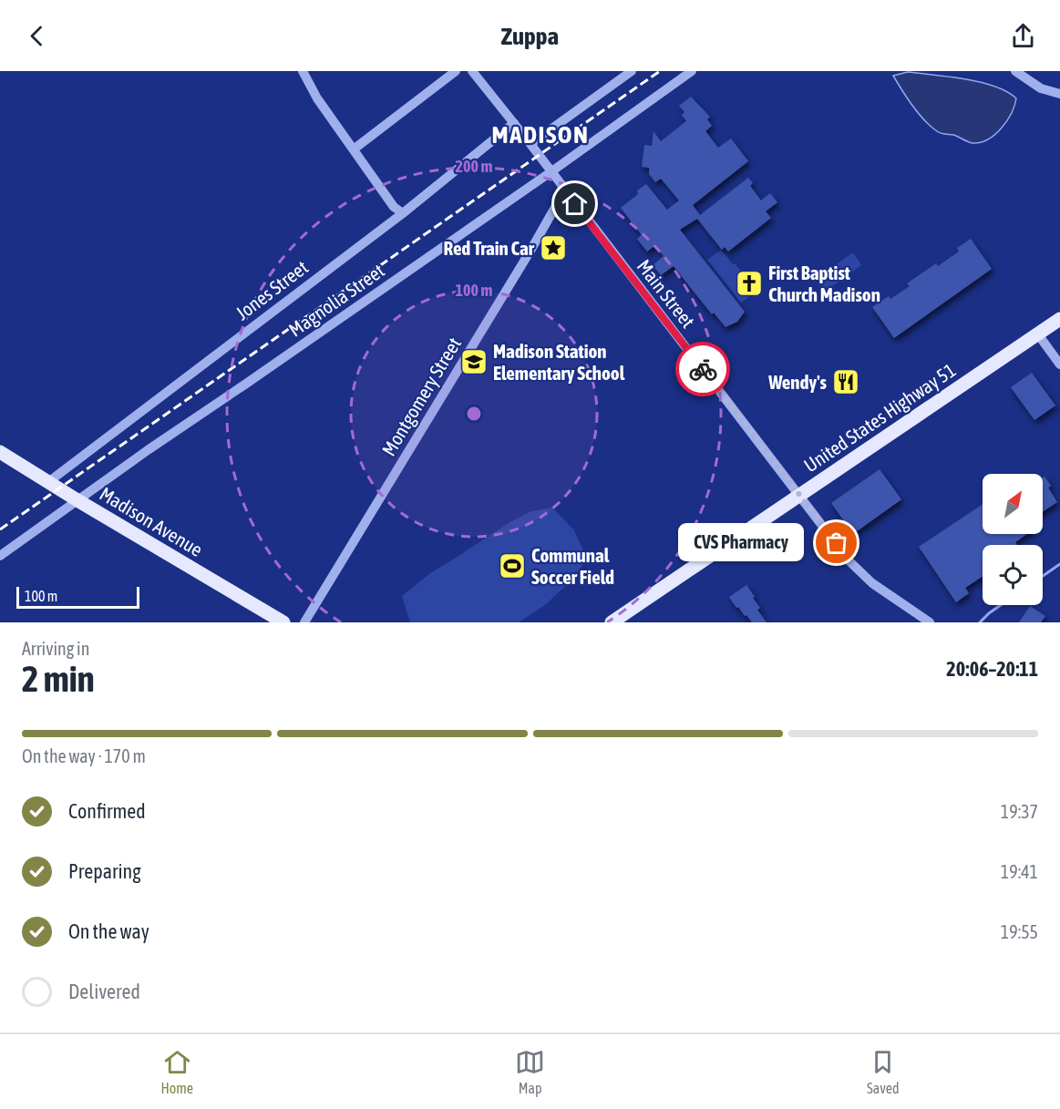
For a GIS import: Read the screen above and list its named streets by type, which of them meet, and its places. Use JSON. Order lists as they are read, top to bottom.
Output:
{
  "streets": {
    "main road": ["United States Highway 51", "Madison Avenue"],
    "street": [
      "Jones Street",
      "Main Street",
      "Magnolia Street",
      "Montgomery Street"
    ]
  },
  "crossings": [
    ["Jones Street", "Main Street"],
    ["Jones Street", "Madison Avenue"],
    ["Main Street", "Magnolia Street"],
    ["Main Street", "Montgomery Street"],
    ["Main Street", "United States Highway 51"],
    ["Magnolia Street", "Madison Avenue"]
  ],
  "districts": ["MADISON"],
  "places": {
    "place": ["Red Train Car"],
    "church": ["First Baptist Church Madison"],
    "school or university": ["Madison Station Elementary School"],
    "restaurant": ["Wendy's"],
    "other": ["CVS Pharmacy"],
    "sports": ["Communal Soccer Field"]
  },
  "scale_bar": "100 m",
  "north": "top right",
  "page": {
    "header": "Zuppa",
    "bubble": "CVS Pharmacy",
    "scale": "100 m",
    "heading": ["2 min", "Arriving in", "20:06–20:11"],
    "bar": "On the way · 170 m",
    "list": [
      ["Confirmed", "19:37"],
      ["Preparing", "19:41"],
      ["On the way", "19:55"],
      "Delivered"
    ],
    "tabs": ["Home", "Map", "Saved"]
  },
  "rings": ["200 m", "100 m"]
}
